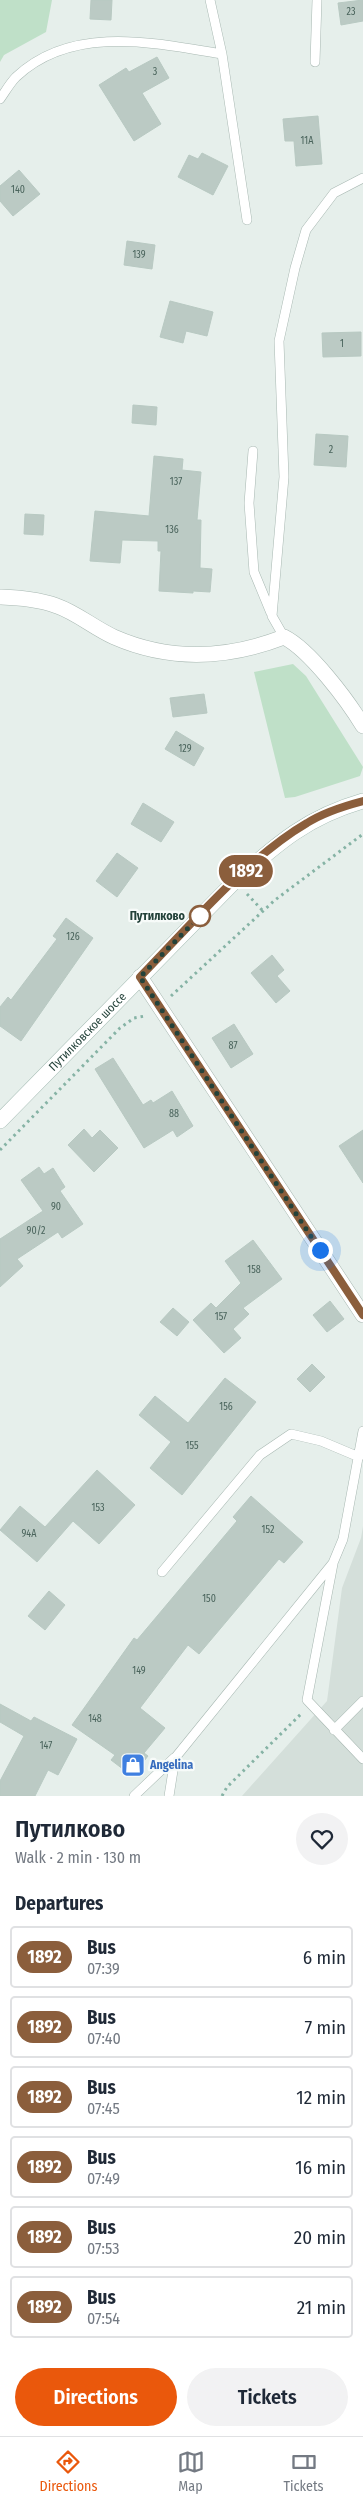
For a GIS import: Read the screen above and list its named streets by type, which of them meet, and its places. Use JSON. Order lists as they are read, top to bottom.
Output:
{
  "streets": {
    "street": ["Путилковское шоссе"]
  },
  "places": {
    "other": ["Путилково"],
    "shop": ["Angelina"]
  },
  "lines": ["bus line 1892"],
  "house_numbers": [
    "23",
    "3",
    "11А",
    "140",
    "139",
    "1",
    "2",
    "137",
    "136",
    "129",
    "126",
    "87",
    "88",
    "90",
    "90/2",
    "158",
    "157",
    "156",
    "155",
    "153",
    "152",
    "94А",
    "150",
    "149",
    "148",
    "147"
  ],
  "page": {
    "on_map": "1892",
    "heading": [
      ["Путилково", "Walk · 2 min · 130 m"],
      "Departures"
    ],
    "list": [
      {
        "mark": "1892",
        "name": "Bus",
        "note": "07:39",
        "value": "6 min"
      },
      {
        "mark": "1892",
        "name": "Bus",
        "note": "07:40",
        "value": "7 min"
      },
      {
        "mark": "1892",
        "name": "Bus",
        "note": "07:45",
        "value": "12 min"
      },
      {
        "mark": "1892",
        "name": "Bus",
        "note": "07:49",
        "value": "16 min"
      },
      {
        "mark": "1892",
        "name": "Bus",
        "note": "07:53",
        "value": "20 min"
      },
      {
        "mark": "1892",
        "name": "Bus",
        "note": "07:54",
        "value": "21 min"
      }
    ],
    "buttons": ["Directions", "Tickets"],
    "tabs": ["Directions", "Map", "Tickets"]
  }
}
